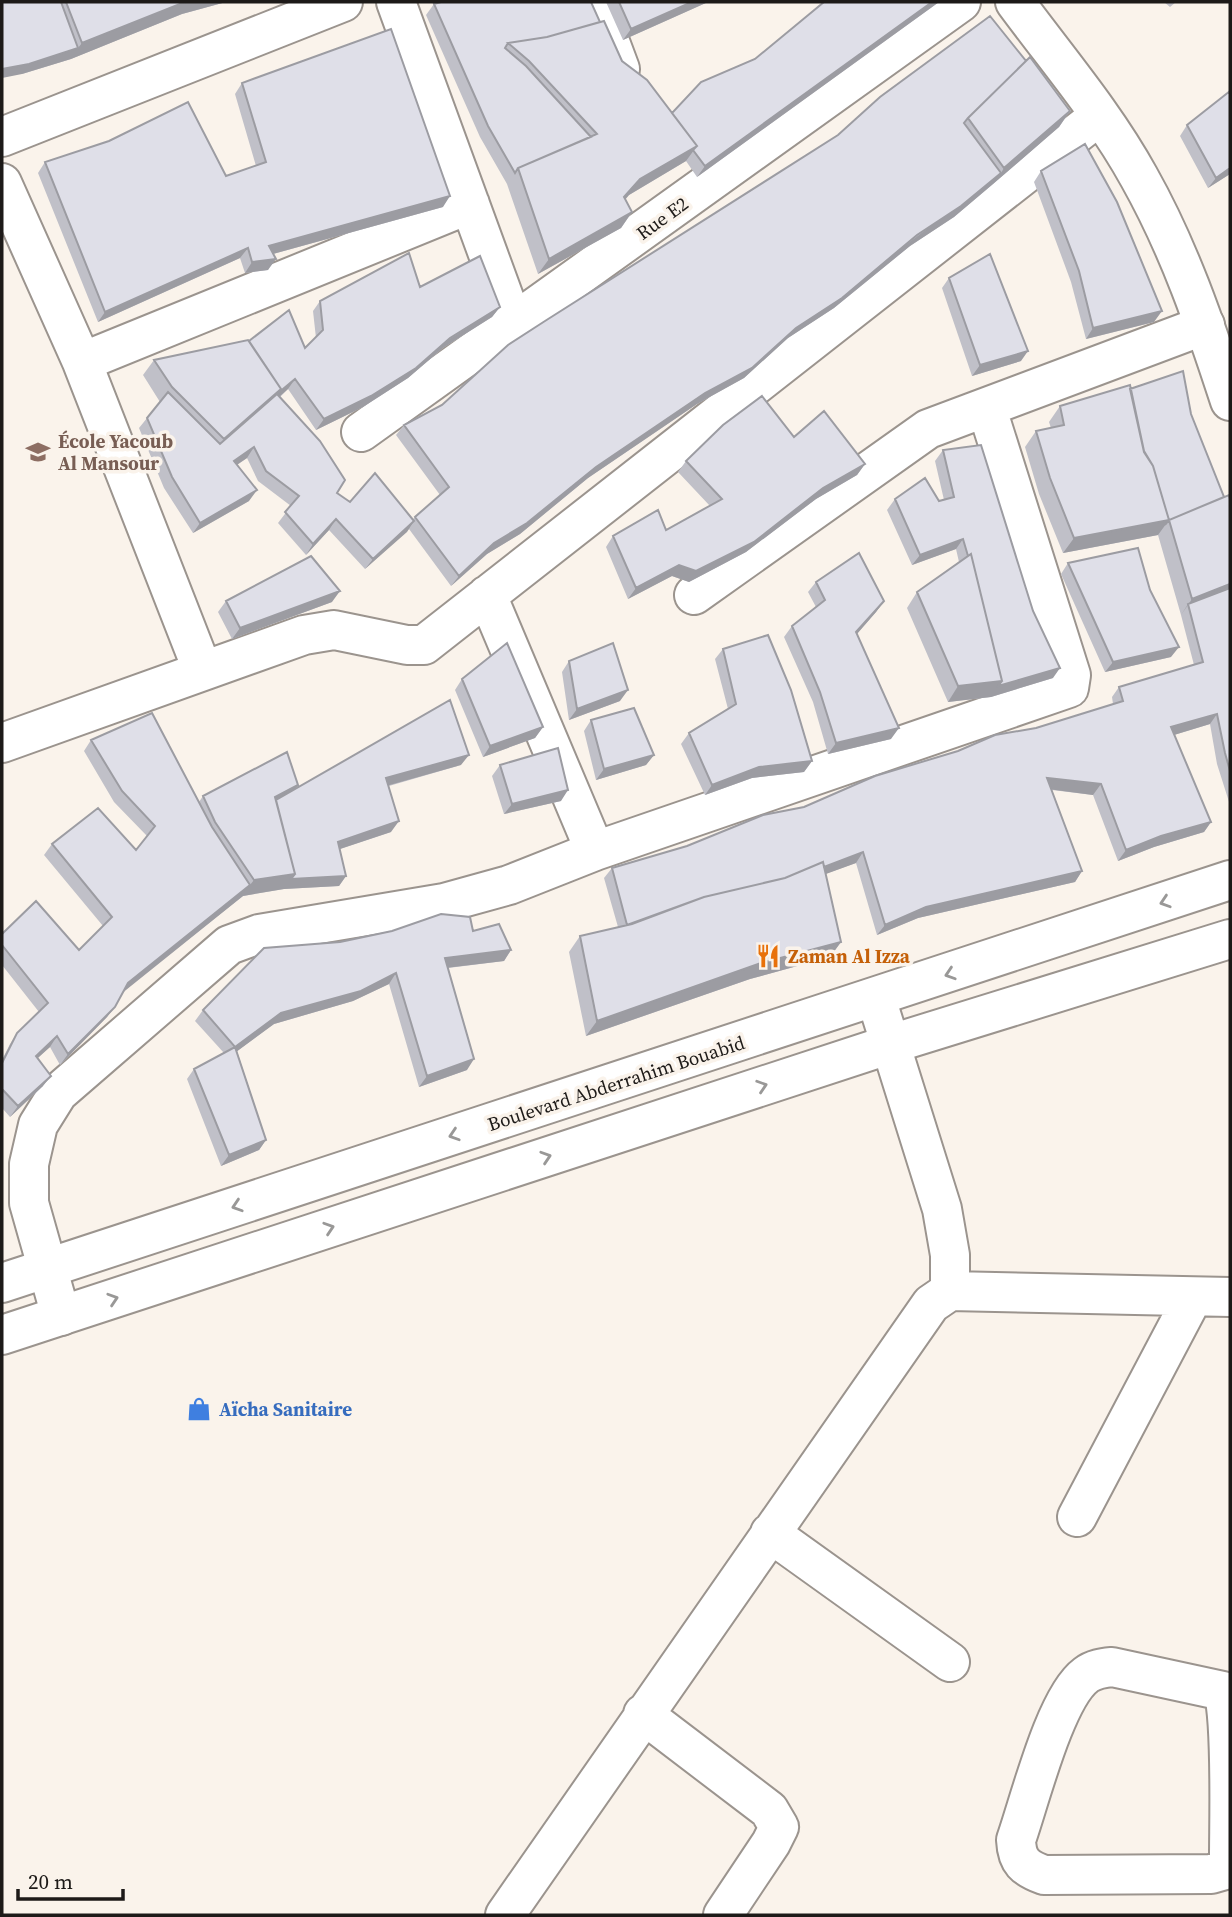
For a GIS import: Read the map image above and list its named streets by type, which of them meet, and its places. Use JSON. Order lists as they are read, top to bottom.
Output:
{
  "streets": {
    "street": ["Rue E2", "Boulevard Abderrahim Bouabid"]
  },
  "places": {
    "school or university": ["École Yacoub Al Mansour"],
    "restaurant": ["Zaman Al Izza"],
    "shop": ["Aïcha Sanitaire"]
  },
  "scale_bar": "20 m"
}
